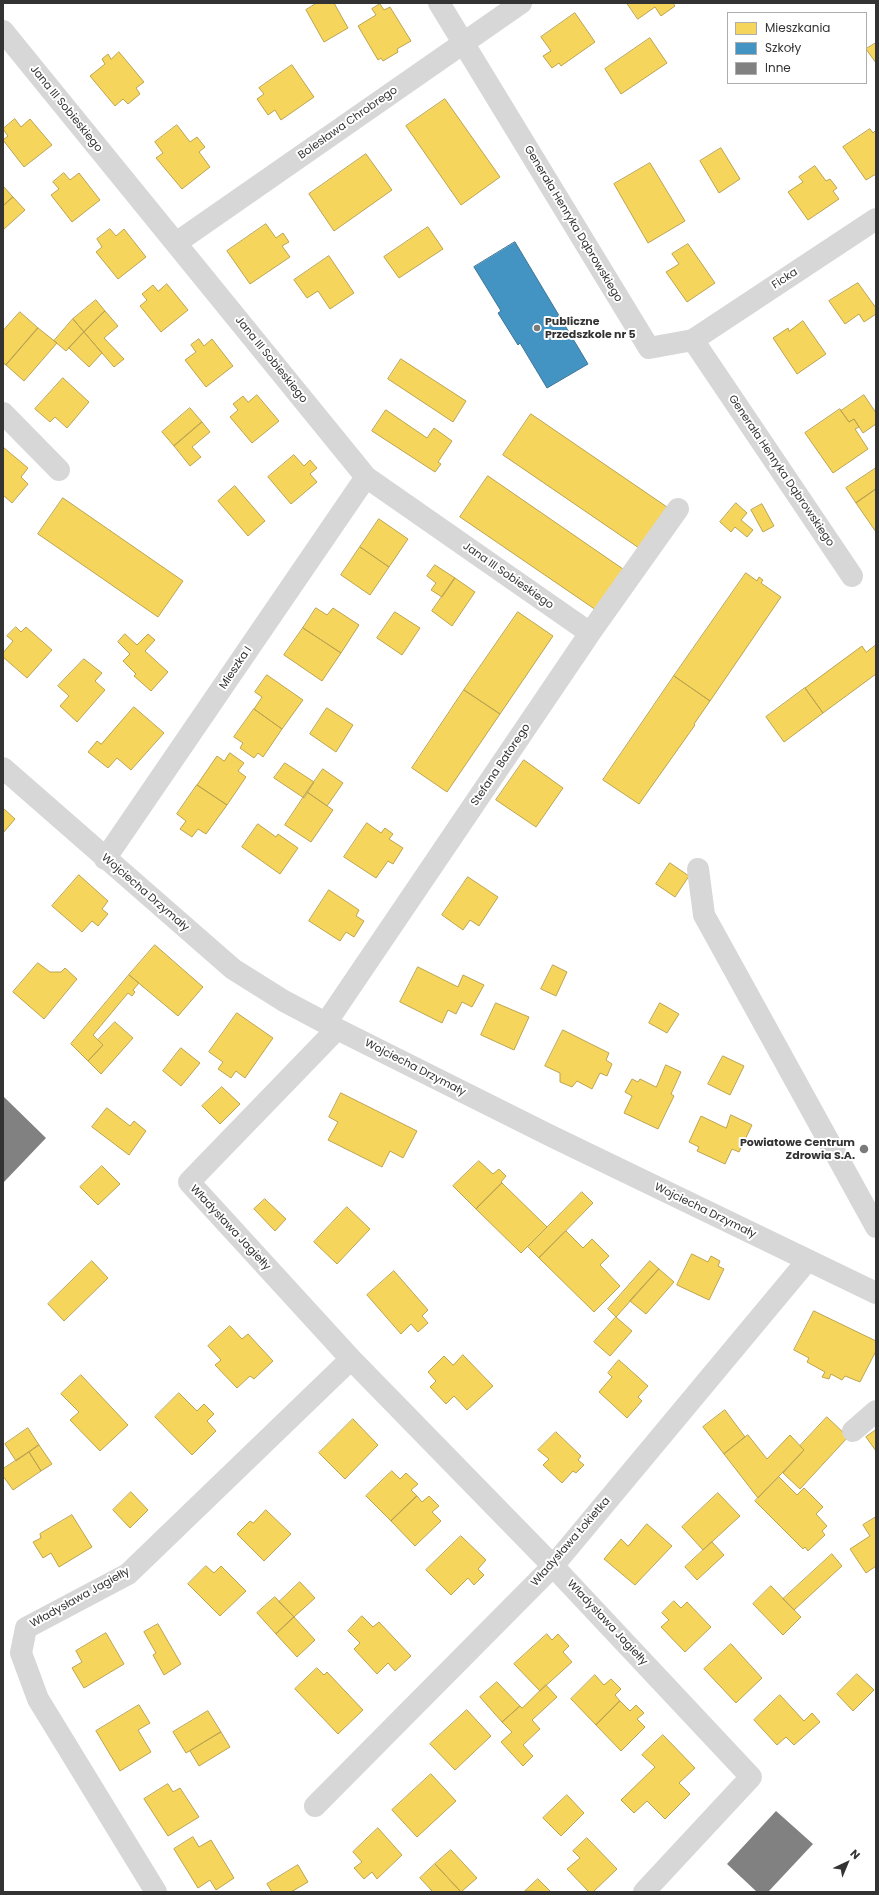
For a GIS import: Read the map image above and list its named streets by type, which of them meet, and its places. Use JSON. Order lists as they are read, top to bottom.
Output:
{
  "streets": {
    "street": [
      "Jana III Sobieskiego",
      "Bolesława Chrobrego",
      "Generała Henryka Dąbrowskiego",
      "Ficka",
      "Mieszka I",
      "Stefana Batorego",
      "Wojciecha Drzymały",
      "Władysława Jagiełły",
      "Władysława Łokietka"
    ]
  },
  "crossings": [
    ["Jana III Sobieskiego", "Bolesława Chrobrego"],
    ["Jana III Sobieskiego", "Mieszka I"],
    ["Jana III Sobieskiego", "Stefana Batorego"],
    ["Bolesława Chrobrego", "Generała Henryka Dąbrowskiego"],
    ["Generała Henryka Dąbrowskiego", "Ficka"],
    ["Mieszka I", "Wojciecha Drzymały"],
    ["Stefana Batorego", "Wojciecha Drzymały"],
    ["Stefana Batorego", "Władysława Jagiełły"],
    ["Wojciecha Drzymały", "Władysława Jagiełły"],
    ["Wojciecha Drzymały", "Władysława Łokietka"],
    ["Władysława Jagiełły", "Władysława Łokietka"]
  ],
  "places": ["Publiczne Przedszkole nr 5", "Powiatowe Centrum Zdrowia S.A."],
  "legend": ["Mieszkania", "Szkoły", "Inne"],
  "north": "top right"
}
